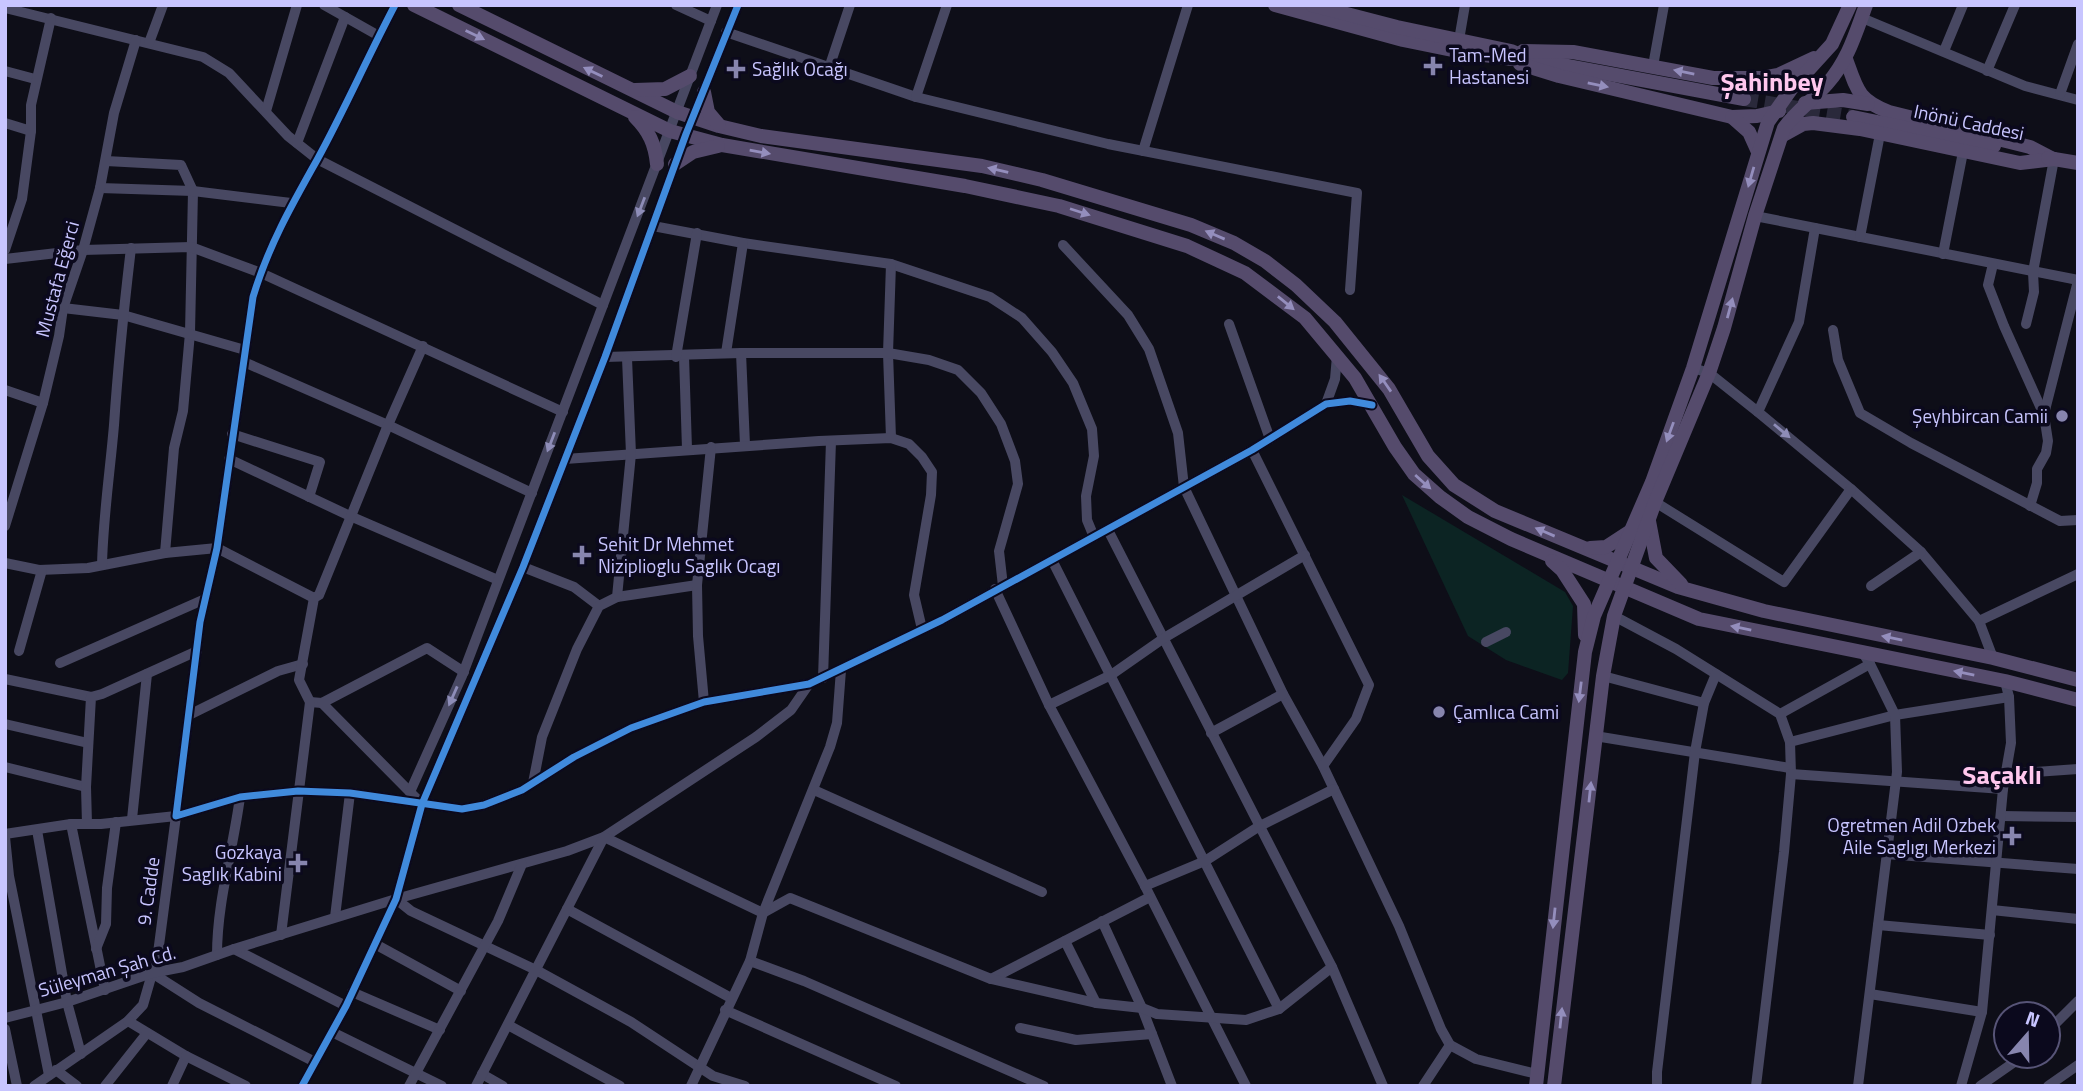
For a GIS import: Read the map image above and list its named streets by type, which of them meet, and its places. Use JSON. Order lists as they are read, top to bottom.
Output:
{
  "streets": {
    "main road": ["Inönü Caddesi"],
    "street": ["Mustafa Eğerci", "9. Cadde", "Süleyman Şah Cd."]
  },
  "crossings": [
    ["9. Cadde", "Süleyman Şah Cd."]
  ],
  "districts": ["Şahinbey", "Saçaklı"],
  "places": {
    "health": [
      "Tam-Med Hastanesi",
      "Sağlık Ocağı",
      "Sehit Dr Mehmet Niziplioglu Saglık Ocagı",
      "Ogretmen Adil Ozbek Aile Saglıgı Merkezi",
      "Gozkaya Saglık Kabini"
    ],
    "other": ["Şeyhbircan Camii", "Çamlıca Cami"]
  },
  "north": "top"
}
